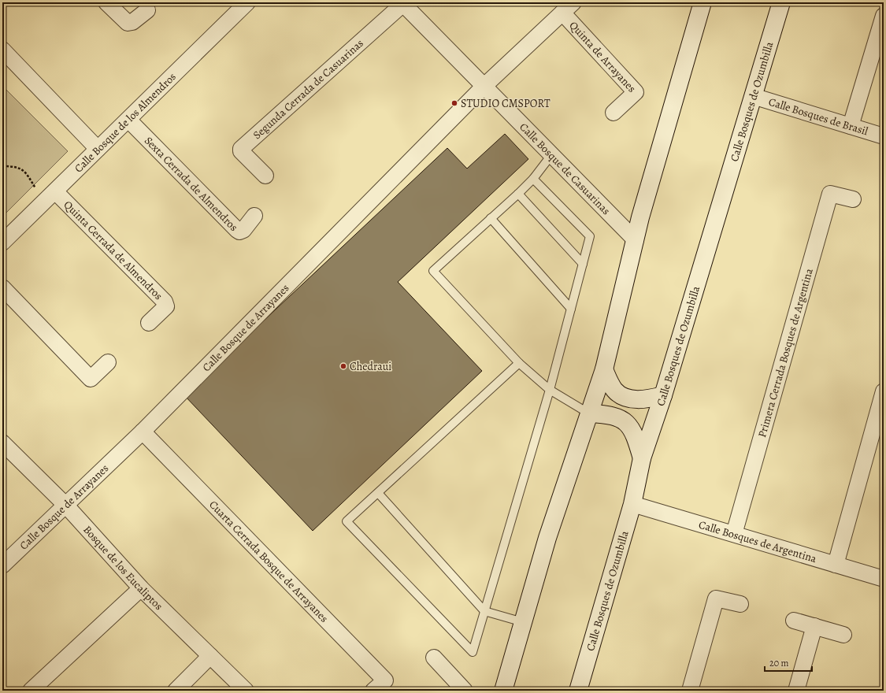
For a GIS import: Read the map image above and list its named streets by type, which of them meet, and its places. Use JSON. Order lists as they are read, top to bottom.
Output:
{
  "streets": {
    "main road": ["Calle Bosques de Ozumbilla"],
    "street": [
      "Quinta de Arrayanes",
      "Segunda Cerrada de Casuarinas",
      "Calle Bosques de Brasil",
      "Calle Bosque de los Almendros",
      "Calle Bosque de Casuarinas",
      "Sexta Cerrada de Almendros",
      "Quinta Cerrada de Almendros",
      "Calle Bosque de Arrayanes",
      "Primera Cerrada Bosques de Argentina",
      "Calle Bosques de Argentina",
      "Cuarta Cerrada Bosque de Arrayanes",
      "Bosque de los Eucaliptos"
    ]
  },
  "crossings": [
    ["Quinta de Arrayanes", "Calle Bosque de Arrayanes"],
    ["Segunda Cerrada de Casuarinas", "Calle Bosque de Casuarinas"],
    ["Calle Bosques de Ozumbilla", "Calle Bosques de Brasil"],
    ["Calle Bosques de Ozumbilla", "Calle Bosques de Argentina"],
    ["Calle Bosque de los Almendros", "Sexta Cerrada de Almendros"],
    ["Calle Bosque de los Almendros", "Quinta Cerrada de Almendros"],
    ["Calle Bosque de Casuarinas", "Calle Bosque de Arrayanes"],
    ["Calle Bosque de Arrayanes", "Cuarta Cerrada Bosque de Arrayanes"],
    ["Calle Bosque de Arrayanes", "Bosque de los Eucaliptos"],
    ["Primera Cerrada Bosques de Argentina", "Calle Bosques de Argentina"]
  ],
  "places": ["STUDIO CMSPORT", "Chedraui"],
  "scale_bar": "20 m"
}
